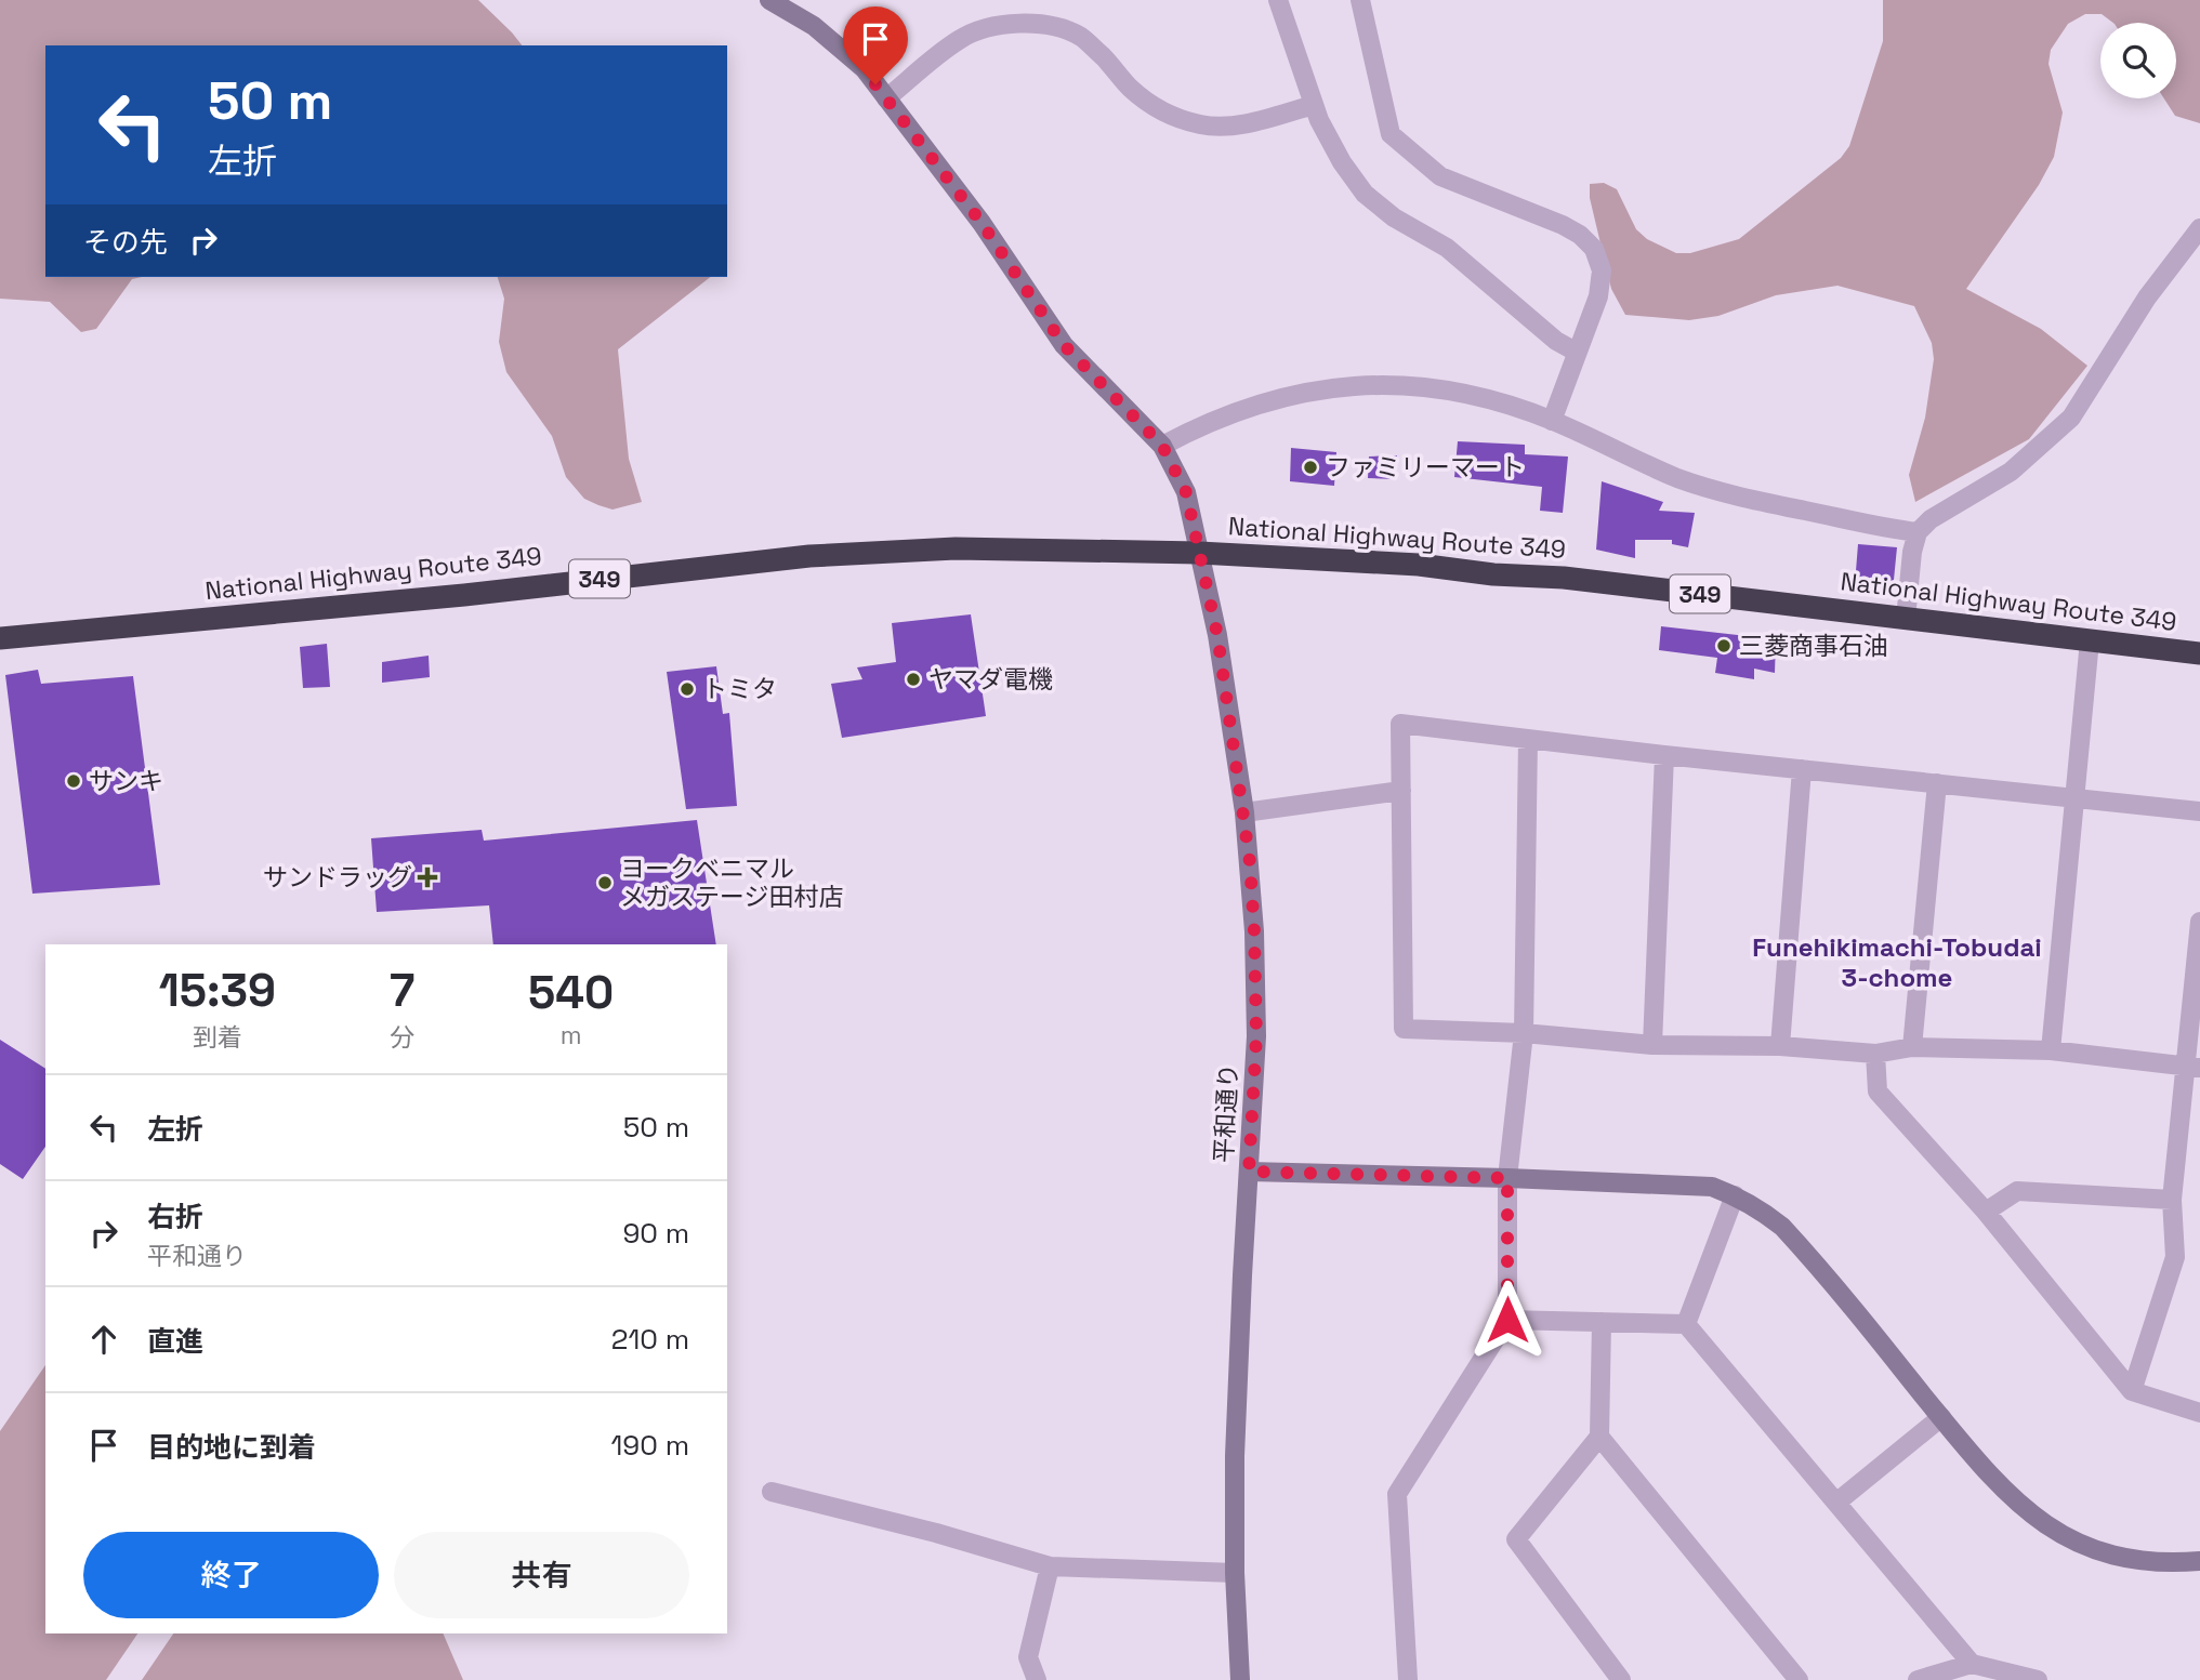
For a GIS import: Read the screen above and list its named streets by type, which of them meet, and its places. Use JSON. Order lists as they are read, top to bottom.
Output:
{
  "streets": {
    "highway": ["National Highway Route 349", "349"],
    "street": ["平和通り"]
  },
  "crossings": [
    ["National Highway Route 349", "平和通り"]
  ],
  "districts": ["Funehikimachi-Tobudai 3-chome"],
  "places": {
    "other": [
      "ファミリーマート",
      "三菱商事石油",
      "ヤマダ電機",
      "トミタ",
      "サンキ",
      "ヨークベニマル メガステージ田村店"
    ],
    "health": ["サンドラッグ"]
  },
  "page": {
    "turn": ["50 m", "左折"],
    "then": "その先",
    "eta": [
      "15:39",
      "到着",
      "7",
      "分",
      "540",
      "m"
    ],
    "list": [
      {
        "name": "左折",
        "value": "50 m"
      },
      {
        "name": "右折",
        "note": "平和通り",
        "value": "90 m"
      },
      {
        "name": "直進",
        "value": "210 m"
      },
      {
        "name": "目的地に到着",
        "value": "190 m"
      }
    ],
    "buttons": ["終了", "共有"]
  }
}
